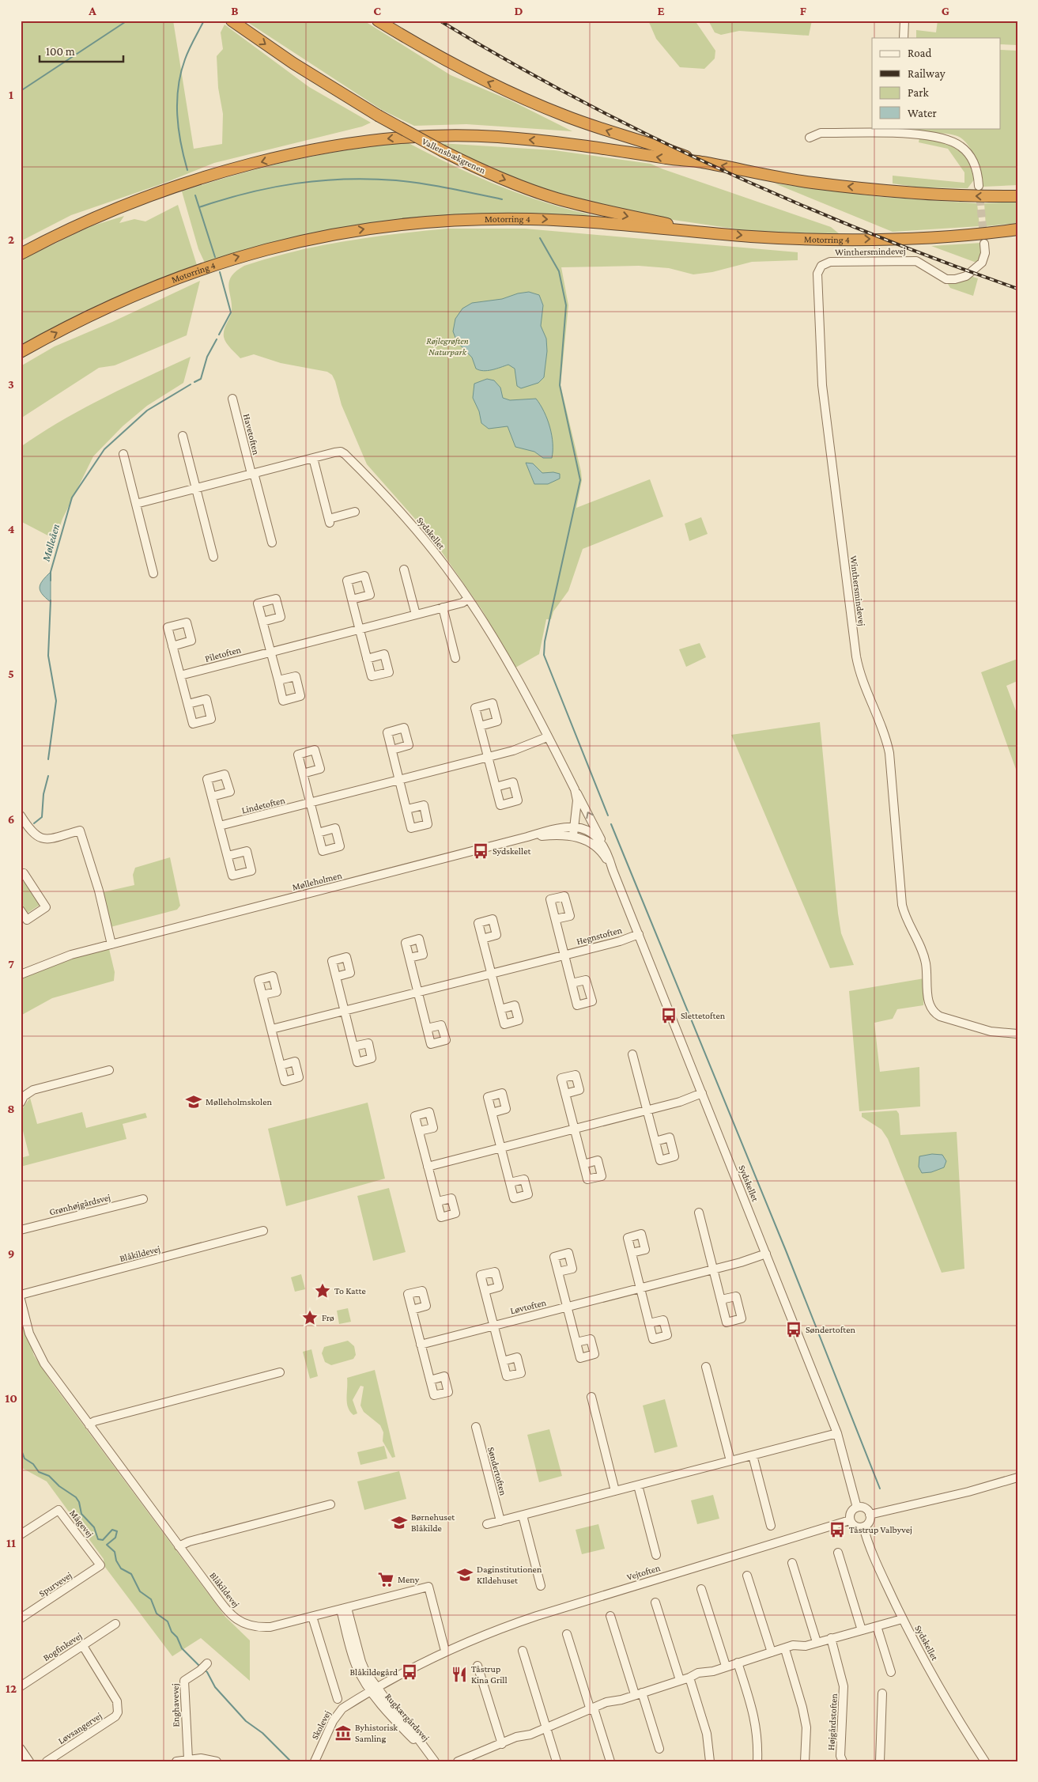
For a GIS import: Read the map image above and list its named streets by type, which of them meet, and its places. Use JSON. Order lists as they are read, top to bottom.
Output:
{
  "streets": {
    "highway": ["Vallensbækgrenen", "Motorring 4"],
    "street": [
      "Winthersmindevej",
      "Havetoften",
      "Sydskellet",
      "Piletoften",
      "Lindetoften",
      "Mølleholmen",
      "Hegnstoften",
      "Grønhøjgårdsvej",
      "Blåkildevej",
      "Løvtoften",
      "Søndertoften",
      "Mågevej",
      "Vejtoften",
      "Spurvevej",
      "Bogfinkevej",
      "Enghavevej",
      "Rugkærgårdsvej",
      "Højgårdstoften",
      "Skolevej",
      "Løvsangervej"
    ]
  },
  "crossings": [
    ["Vallensbækgrenen", "Motorring 4"],
    ["Sydskellet", "Piletoften"],
    ["Sydskellet", "Lindetoften"],
    ["Sydskellet", "Mølleholmen"],
    ["Sydskellet", "Hegnstoften"],
    ["Sydskellet", "Løvtoften"],
    ["Sydskellet", "Vejtoften"],
    ["Blåkildevej", "Vejtoften"],
    ["Mågevej", "Spurvevej"],
    ["Vejtoften", "Rugkærgårdsvej"],
    ["Vejtoften", "Skolevej"],
    ["Bogfinkevej", "Løvsangervej"],
    ["Rugkærgårdsvej", "Skolevej"]
  ],
  "water": ["Mølleåen"],
  "parks": ["Røjlegrøften Naturpark"],
  "places": {
    "bus stop": [
      "Sydskellet",
      "Slettetoften",
      "Søndertoften",
      "Tåstrup Valbyvej",
      "Blåkildegård"
    ],
    "school or university": ["Mølleholmskolen", "Børnehuset Blåkilde", "Daginstitutionen KIldehuset"],
    "place": ["To Katte", "Frø"],
    "supermarket": ["Meny"],
    "restaurant": ["Tåstrup Kina Grill"],
    "museum": ["Byhistorisk Samling"]
  },
  "legend": [
    "Road",
    "Railway",
    "Park",
    "Water"
  ],
  "scale_bar": "100 m",
  "grid": {
    "columns": [
      "A",
      "B",
      "C",
      "D",
      "E",
      "F",
      "G"
    ],
    "rows": [
      "1",
      "2",
      "3",
      "4",
      "5",
      "6",
      "7",
      "8",
      "9",
      "10",
      "11",
      "12"
    ]
  }
}
